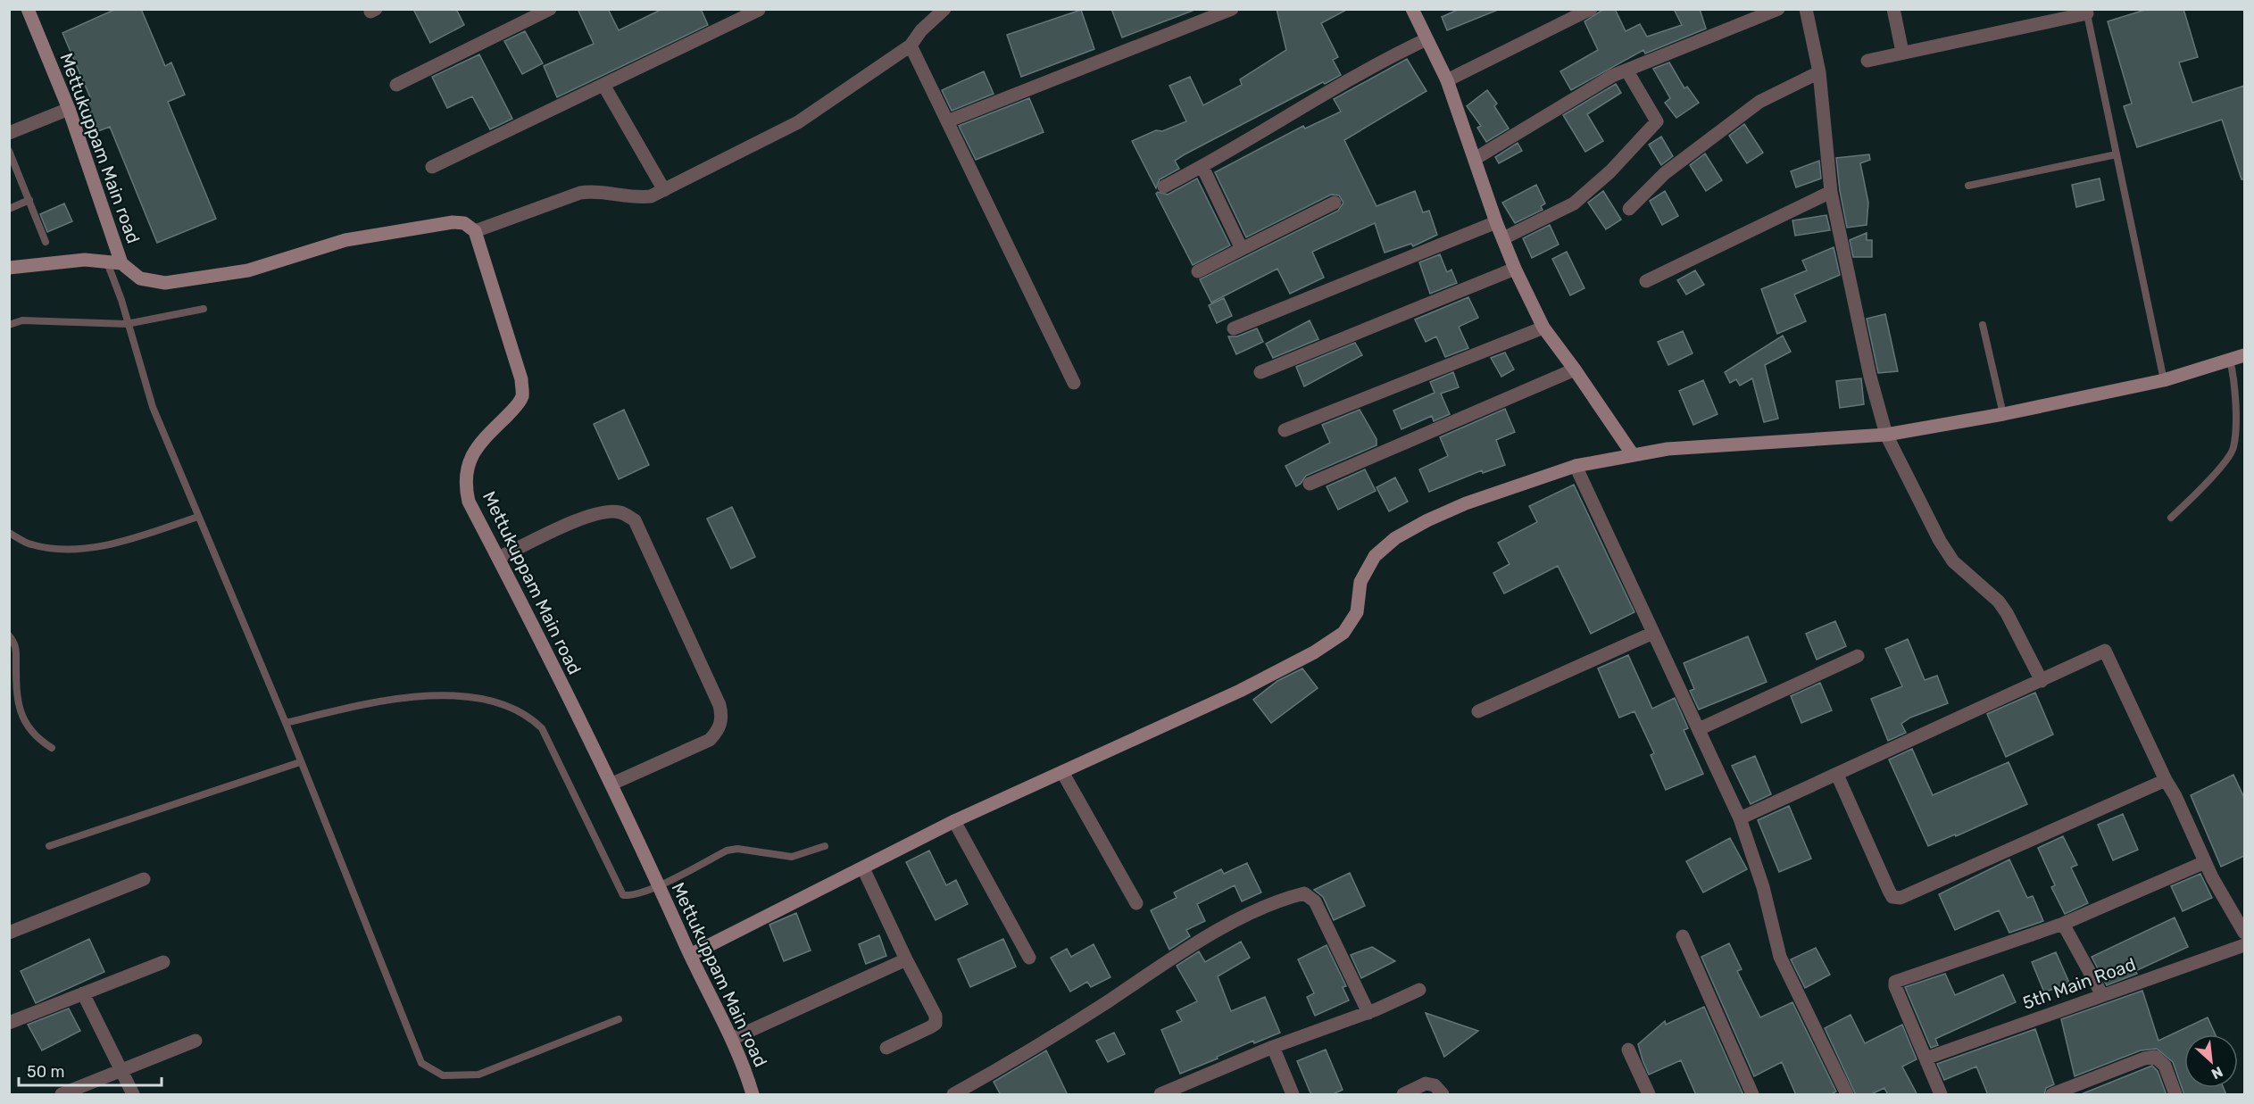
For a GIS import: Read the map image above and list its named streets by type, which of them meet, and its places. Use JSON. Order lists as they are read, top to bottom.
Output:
{
  "streets": {
    "street": ["Mettukuppam Main road", "5th Main Road"]
  },
  "scale_bar": "50 m",
  "north": "bottom right"
}
